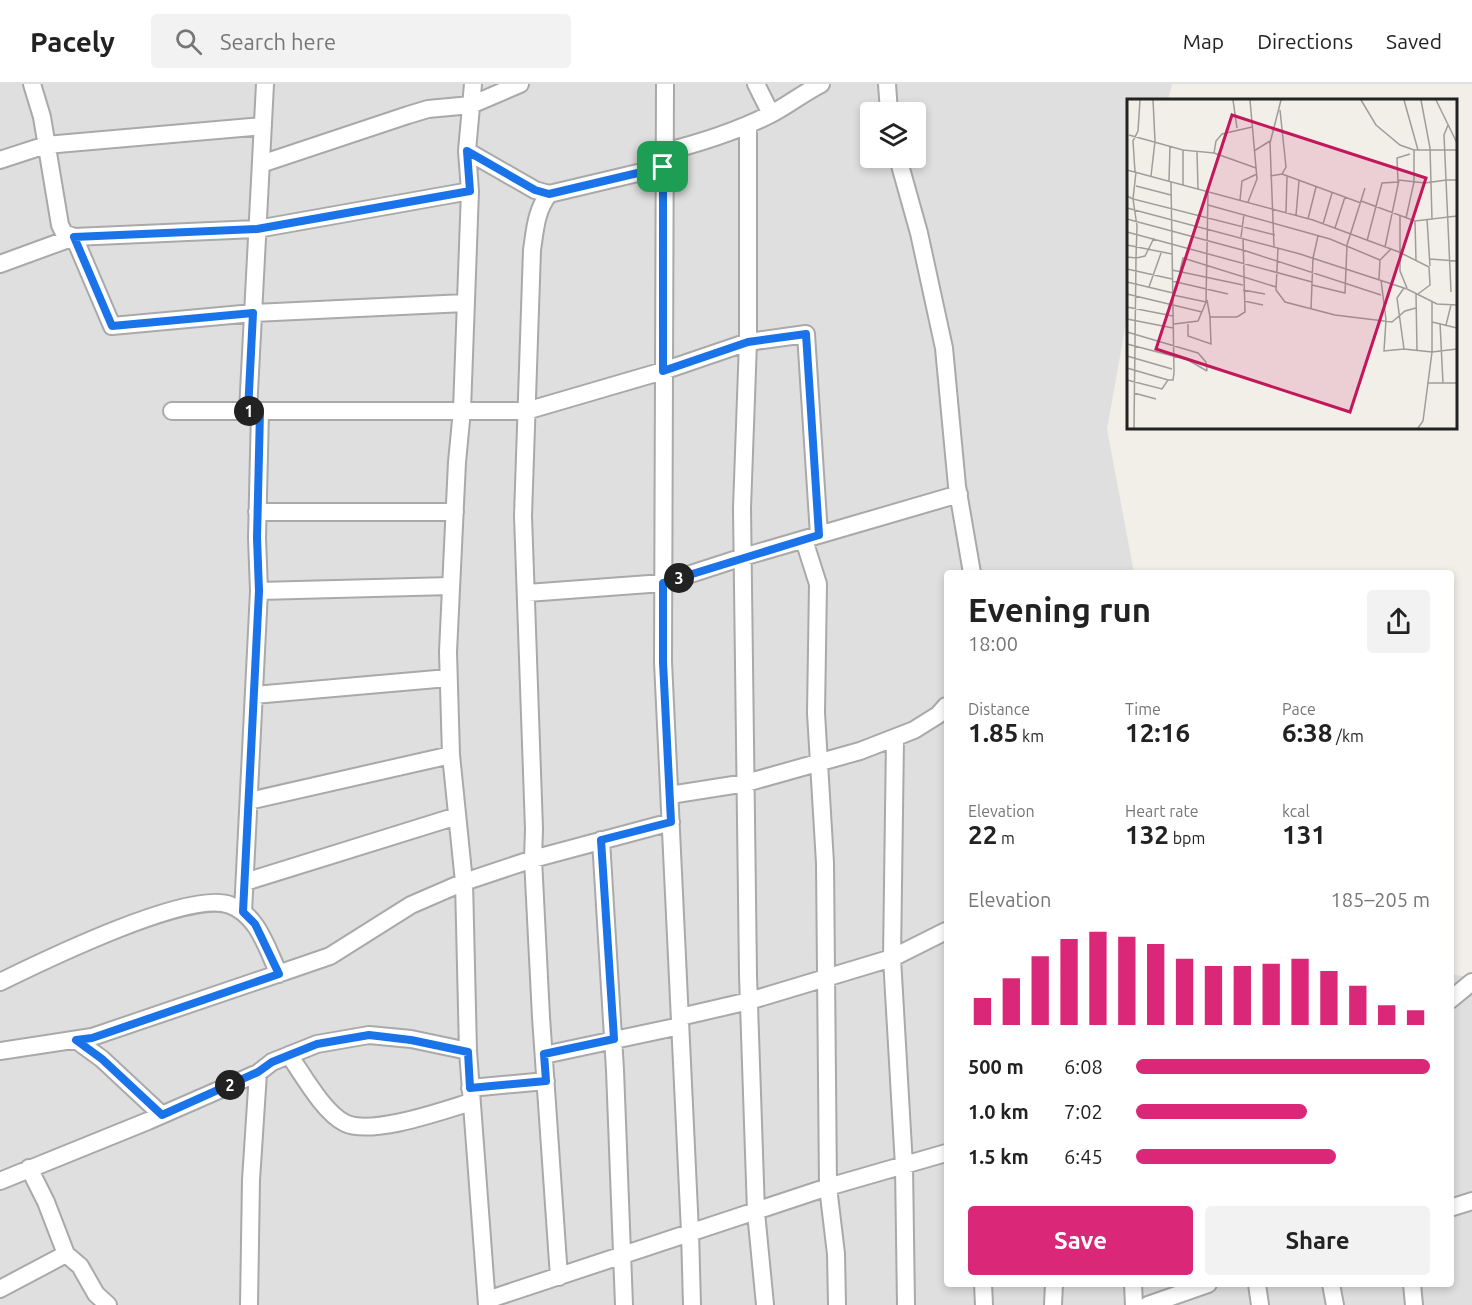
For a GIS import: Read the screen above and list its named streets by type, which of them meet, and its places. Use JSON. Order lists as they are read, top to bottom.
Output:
{
  "page": {
    "header": "Pacely",
    "search": "Search here",
    "nav": ["Map", "Directions", "Saved"],
    "pins": ["1", "3", "2"],
    "heading": ["Evening run", "18:00"],
    "stats": [
      ["Distance", "1.85 km"],
      ["Time", "12:16"],
      ["Pace", "6:38 /km"],
      ["Elevation", "22 m"],
      ["Heart rate", "132 bpm"],
      ["kcal", "131"]
    ],
    "chart": ["Elevation", "185–205 m"],
    "list": [
      {
        "name": "500 m",
        "note": "6:08"
      },
      {
        "name": "1.0 km",
        "note": "7:02"
      },
      {
        "name": "1.5 km",
        "note": "6:45"
      }
    ],
    "buttons": ["Save", "Share"]
  }
}
